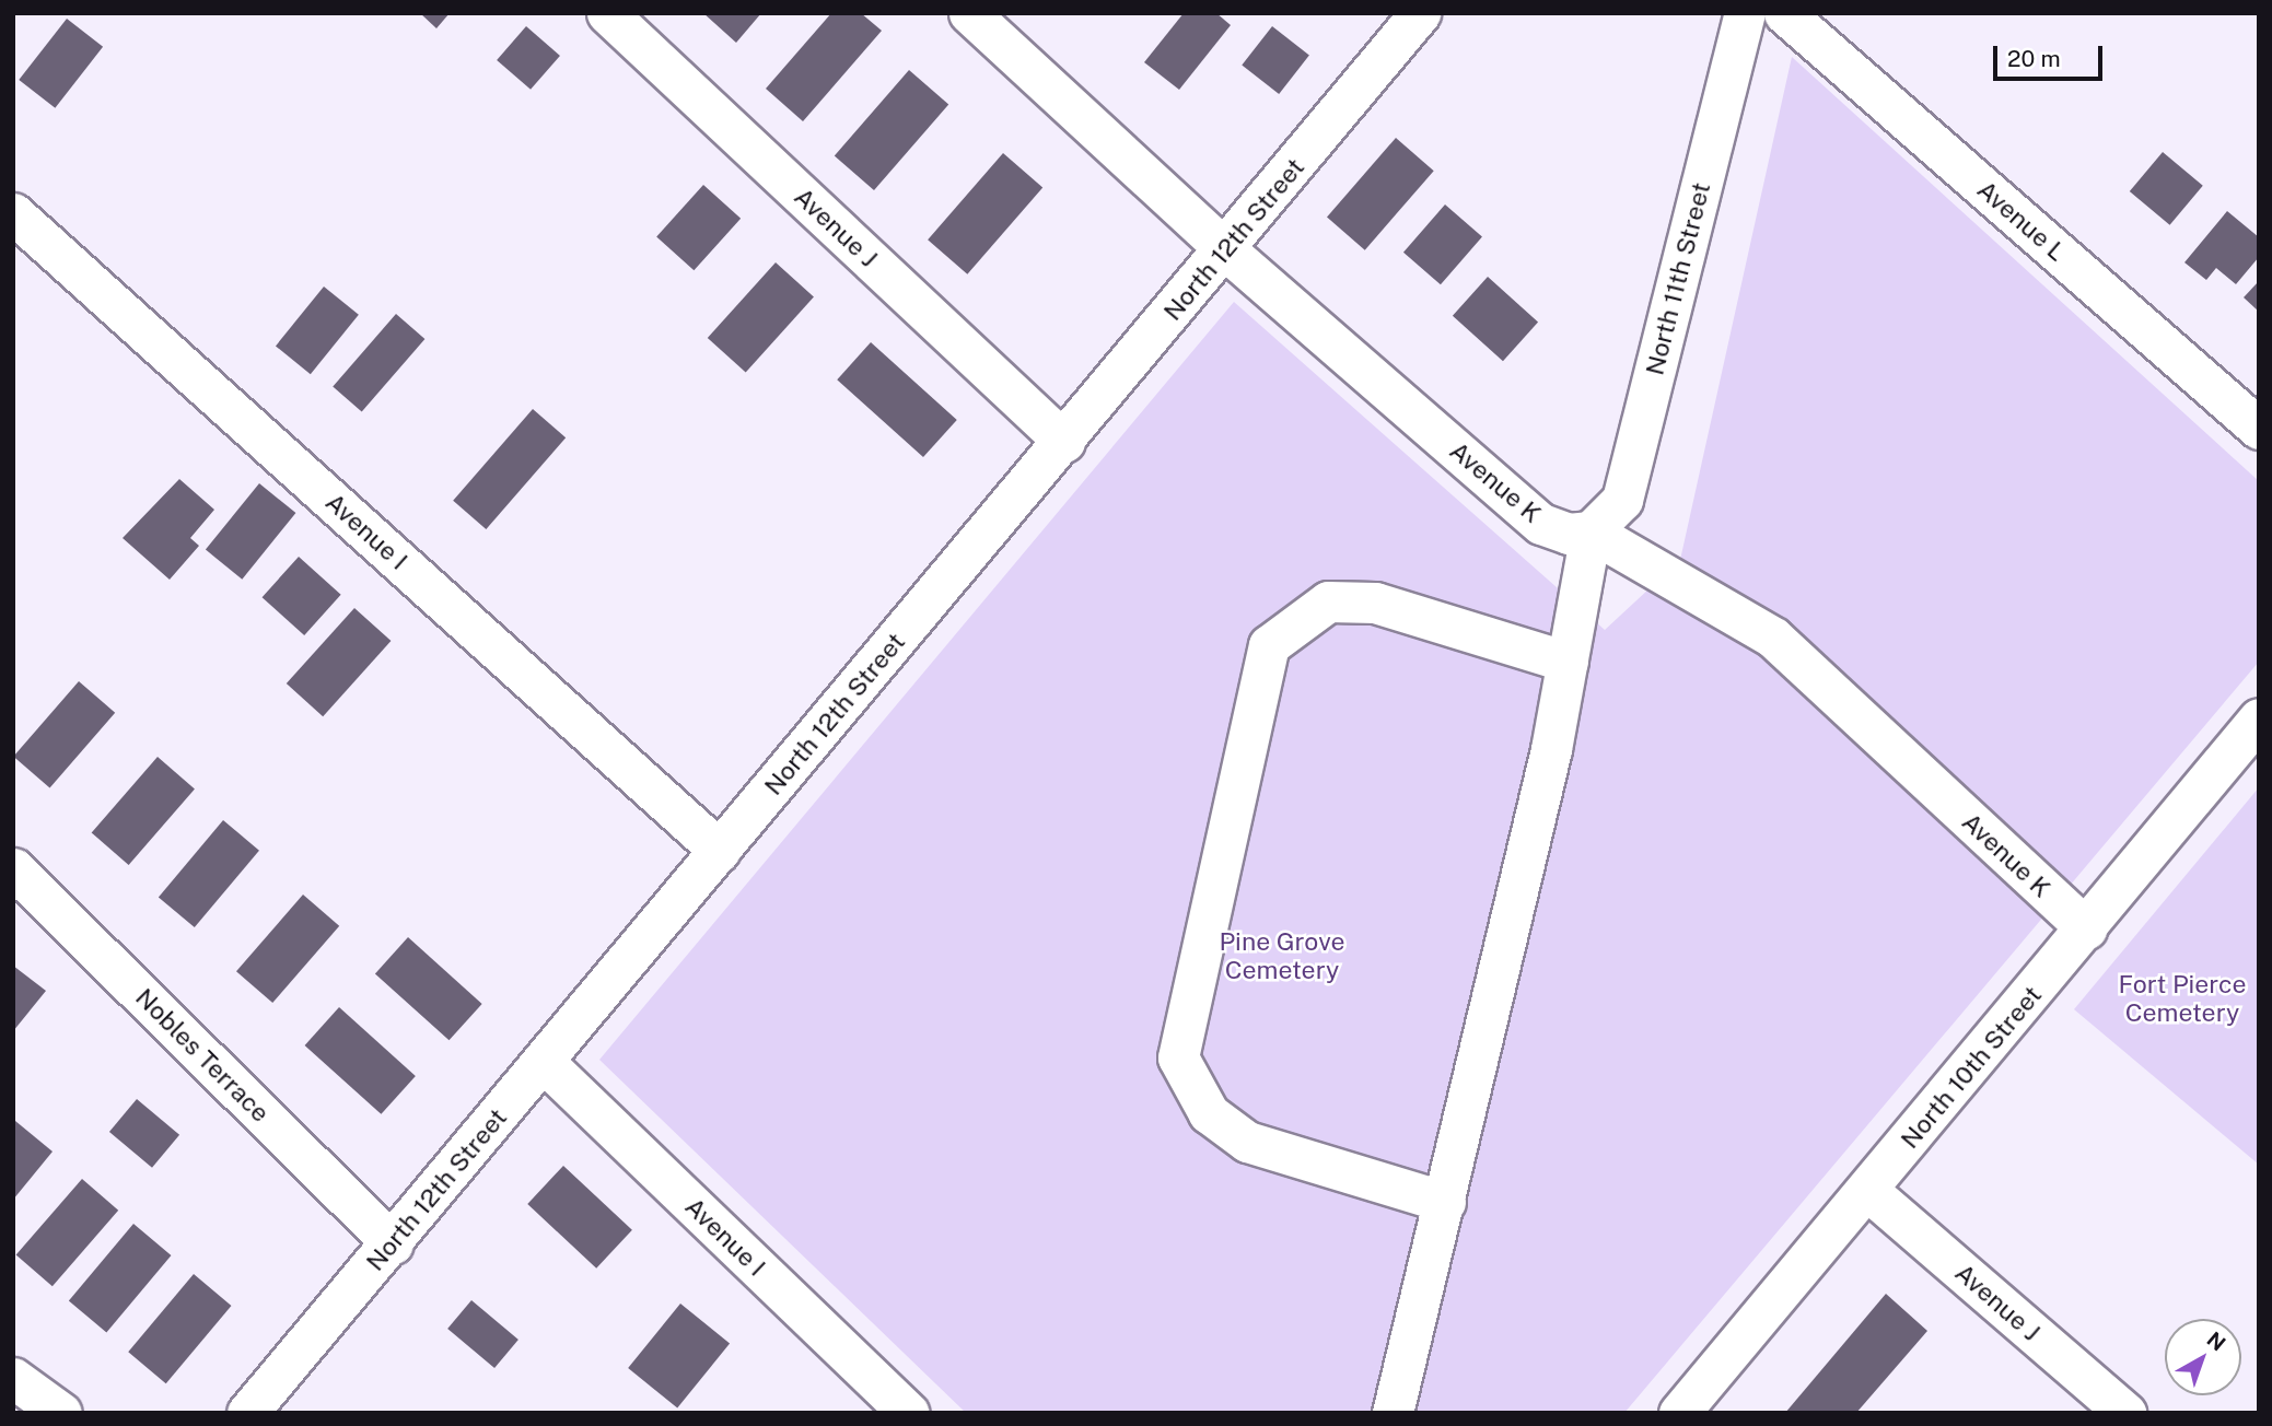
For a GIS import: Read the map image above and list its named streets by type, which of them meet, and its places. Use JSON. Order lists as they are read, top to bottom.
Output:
{
  "streets": {
    "street": [
      "Avenue L",
      "Avenue J",
      "North 12th Street",
      "North 11th Street",
      "Avenue K",
      "Avenue I",
      "Nobles Terrace",
      "North 10th Street"
    ]
  },
  "crossings": [
    ["Avenue J", "North 12th Street"],
    ["Avenue J", "North 10th Street"],
    ["North 12th Street", "Avenue K"],
    ["North 12th Street", "Avenue I"],
    ["North 12th Street", "Nobles Terrace"],
    ["North 11th Street", "Avenue K"],
    ["Avenue K", "North 10th Street"]
  ],
  "parks": ["Pine Grove Cemetery", "Fort Pierce Cemetery"],
  "scale_bar": "20 m",
  "north": "top right"
}
